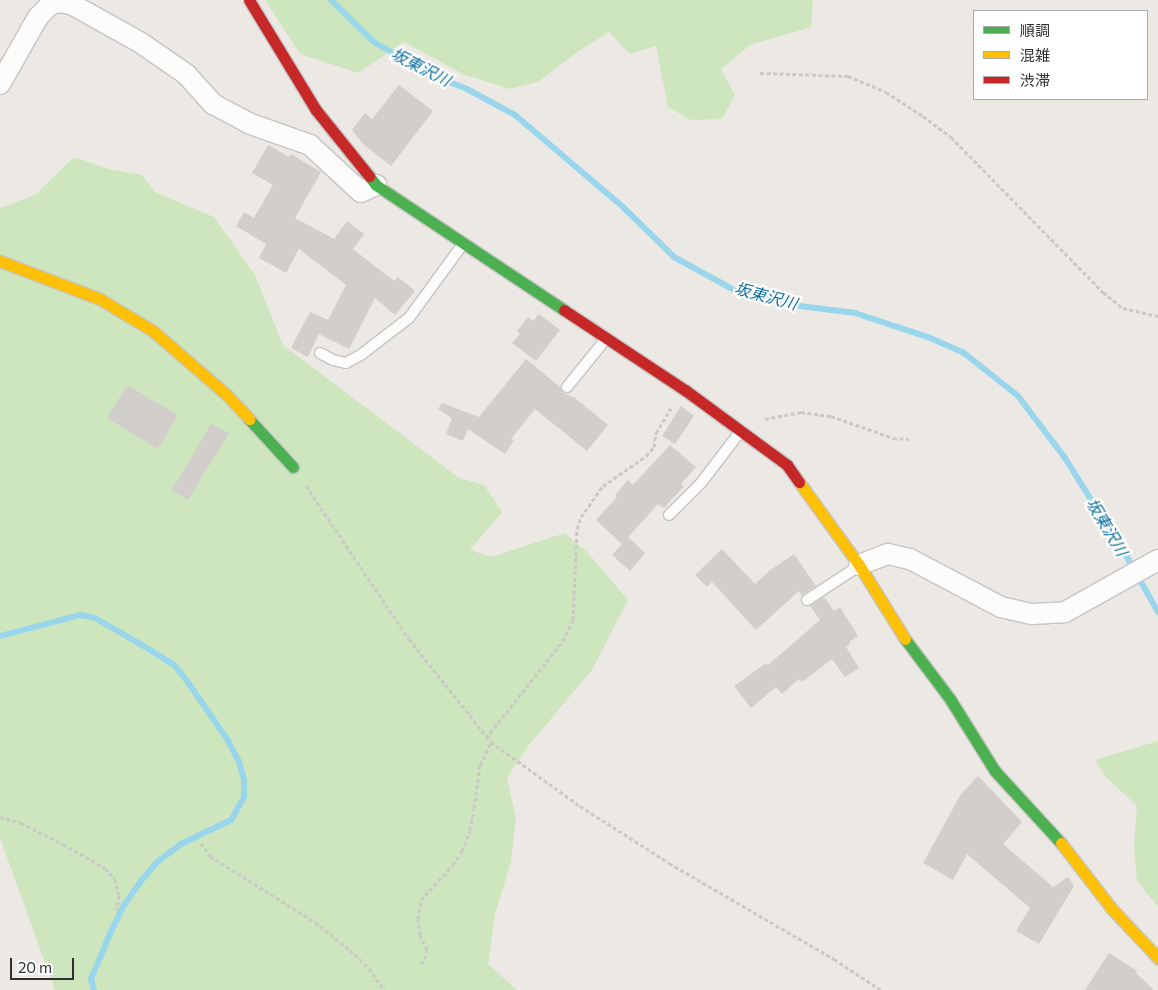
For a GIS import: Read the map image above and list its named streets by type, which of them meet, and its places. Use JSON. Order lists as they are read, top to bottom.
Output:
{
  "water": ["坂東沢川"],
  "legend": ["順調", "混雑", "渋滞"],
  "scale_bar": "20 m"
}
